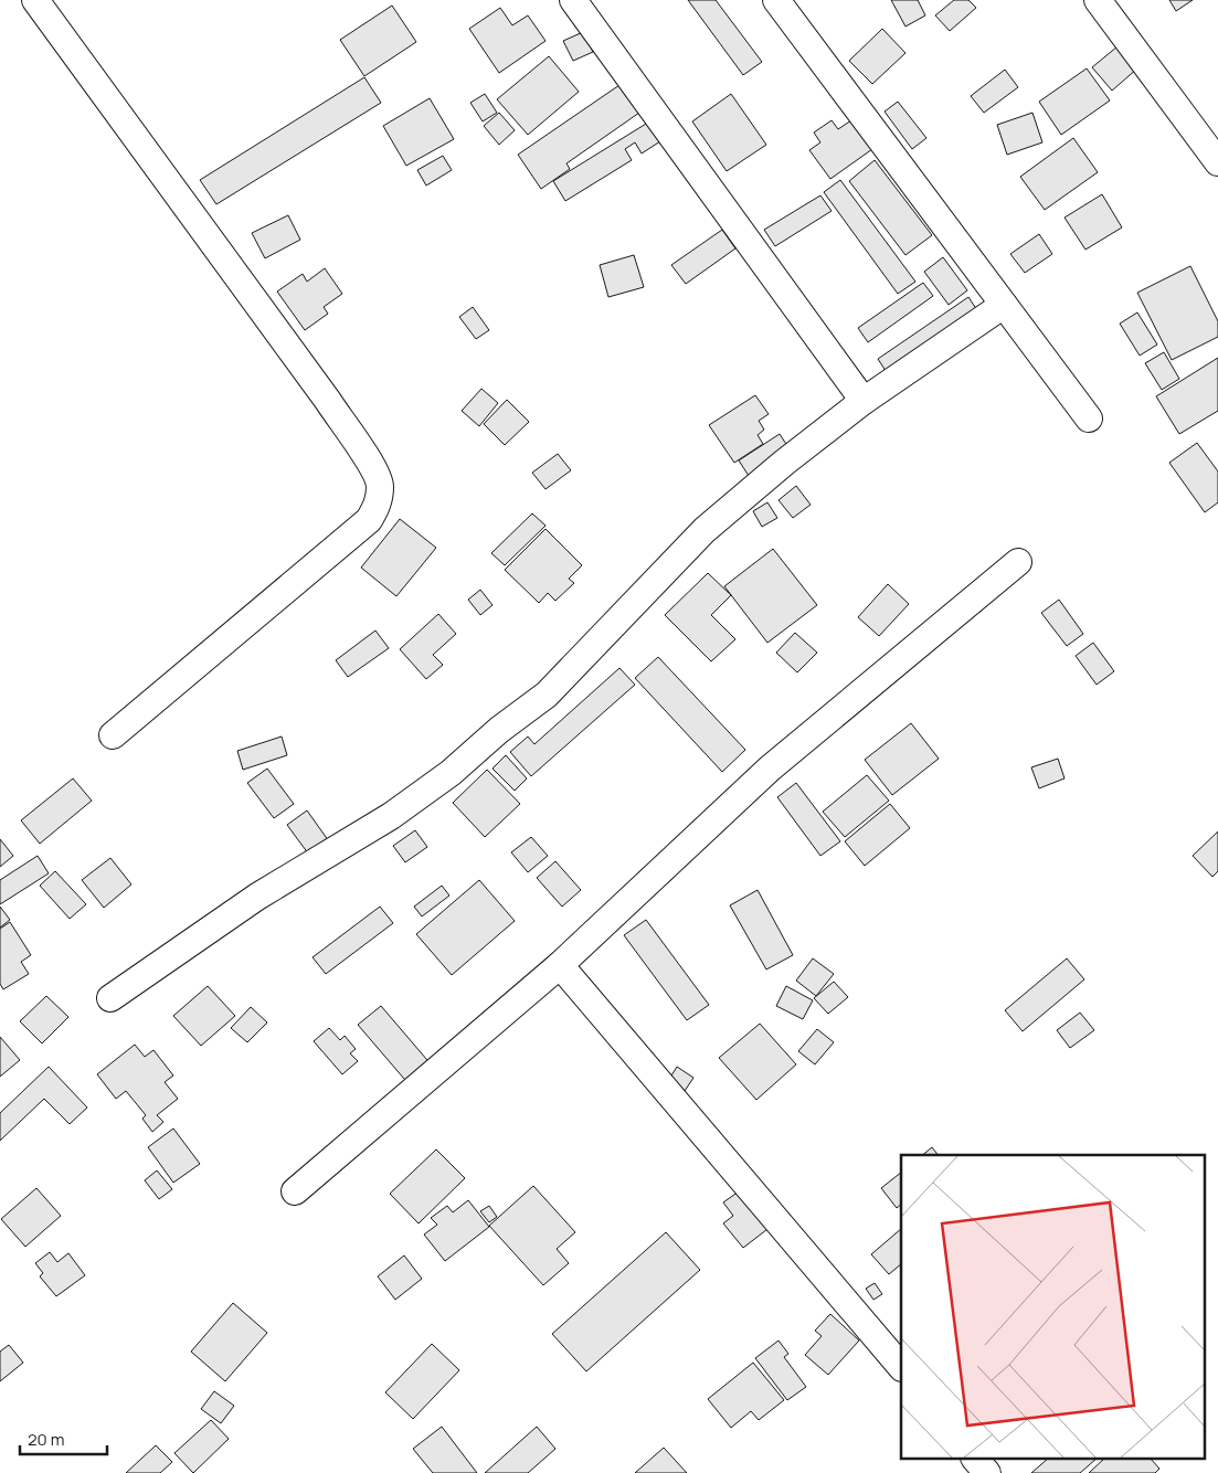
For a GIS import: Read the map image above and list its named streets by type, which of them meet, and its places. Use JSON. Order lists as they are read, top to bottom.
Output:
{
  "scale_bar": "20 m"
}
